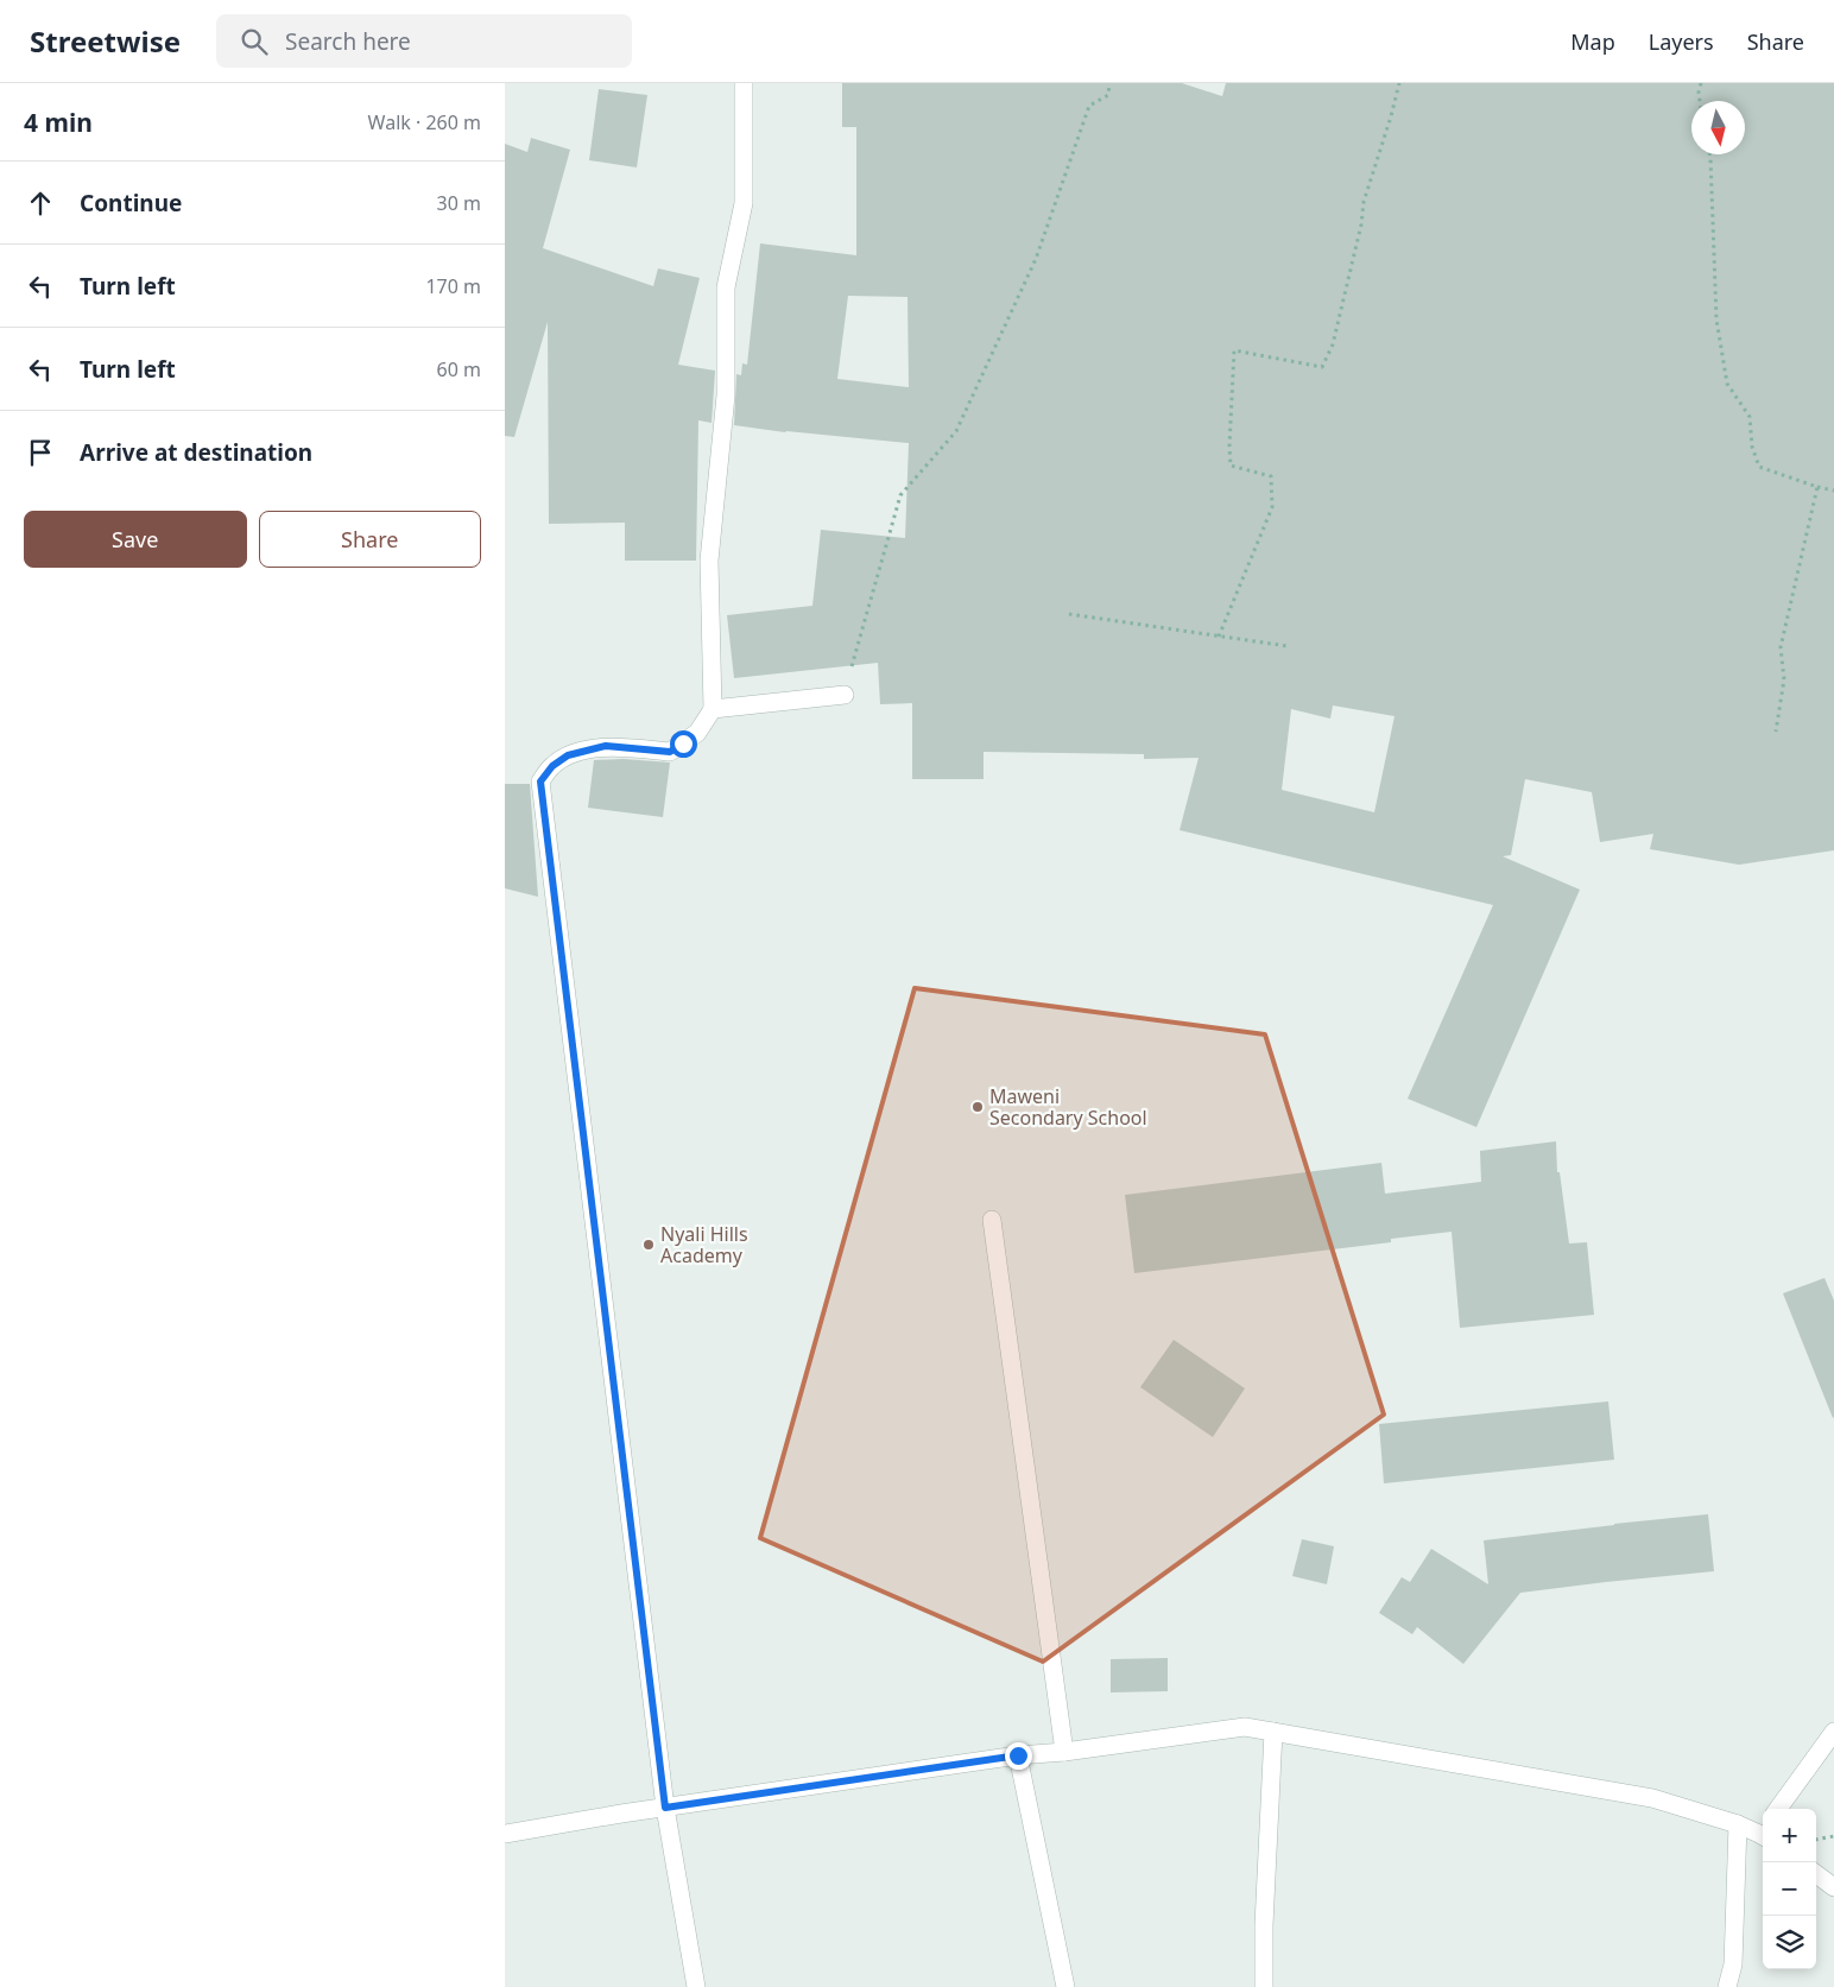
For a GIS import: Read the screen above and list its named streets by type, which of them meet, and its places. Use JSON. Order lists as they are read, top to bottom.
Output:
{
  "places": ["Maweni Secondary School", "Nyali Hills Academy"],
  "north": "bottom",
  "page": {
    "header": "Streetwise",
    "search": "Search here",
    "nav": ["Map", "Layers", "Share"],
    "heading": ["4 min", "Walk · 260 m"],
    "list": [
      ["Continue", "30 m"],
      ["Turn left", "170 m"],
      ["Turn left", "60 m"],
      "Arrive at destination"
    ],
    "buttons": ["Save", "Share"],
    "map_buttons": ["+", "−"]
  }
}
